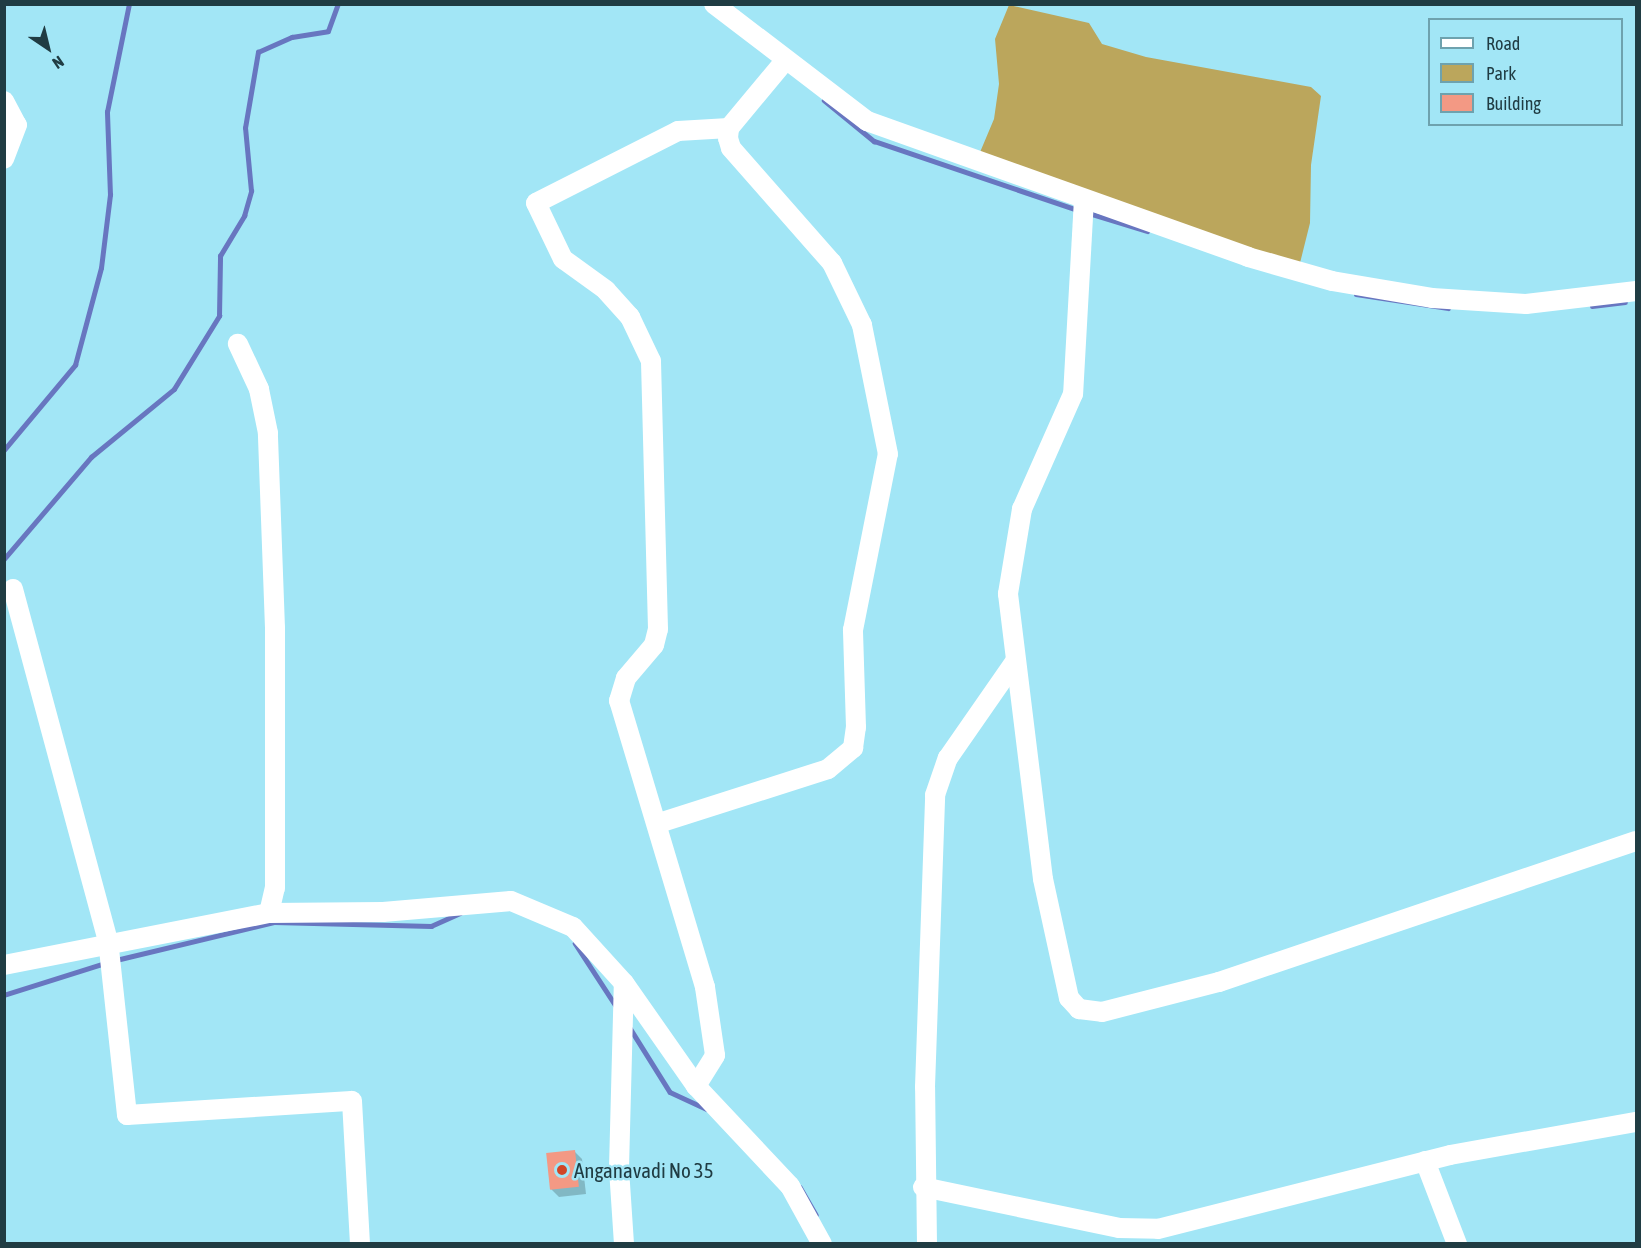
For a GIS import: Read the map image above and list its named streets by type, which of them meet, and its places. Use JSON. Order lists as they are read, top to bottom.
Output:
{
  "places": ["Anganavadi No 35"],
  "legend": ["Road", "Park", "Building"],
  "north": "bottom right"
}
